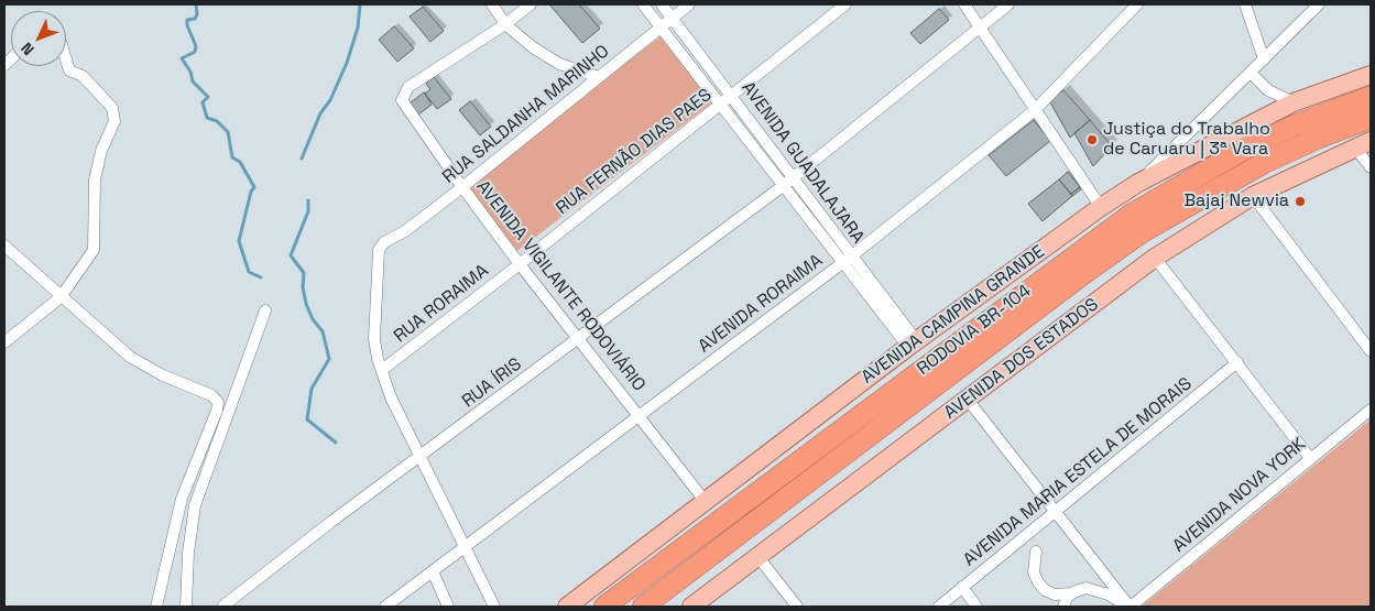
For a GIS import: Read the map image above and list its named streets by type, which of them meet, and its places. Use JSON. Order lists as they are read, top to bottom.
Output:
{
  "streets": {
    "highway": ["RODOVIA BR-104"],
    "main road": ["AVENIDA CAMPINA GRANDE", "AVENIDA DOS ESTADOS"],
    "street": [
      "RUA SALDANHA MARINHO",
      "RUA FERNÃO DIAS PAES",
      "AVENIDA GUADALAJARA",
      "AVENIDA VIGILANTE RODOVIÁRIO",
      "RUA RORAIMA",
      "AVENIDA RORAIMA",
      "RUA ÍRIS",
      "AVENIDA MARIA ESTELA DE MORAIS",
      "AVENIDA NOVA YORK"
    ]
  },
  "crossings": [
    ["RUA SALDANHA MARINHO", "AVENIDA GUADALAJARA"],
    ["RUA SALDANHA MARINHO", "AVENIDA VIGILANTE RODOVIÁRIO"],
    ["RUA SALDANHA MARINHO", "RUA RORAIMA"],
    ["RUA FERNÃO DIAS PAES", "AVENIDA GUADALAJARA"],
    ["RUA FERNÃO DIAS PAES", "AVENIDA VIGILANTE RODOVIÁRIO"],
    ["RUA FERNÃO DIAS PAES", "RUA RORAIMA"],
    ["AVENIDA GUADALAJARA", "AVENIDA RORAIMA"],
    ["AVENIDA GUADALAJARA", "AVENIDA CAMPINA GRANDE"],
    ["AVENIDA GUADALAJARA", "RUA ÍRIS"],
    ["AVENIDA VIGILANTE RODOVIÁRIO", "RUA RORAIMA"],
    ["AVENIDA VIGILANTE RODOVIÁRIO", "AVENIDA RORAIMA"],
    ["AVENIDA VIGILANTE RODOVIÁRIO", "AVENIDA CAMPINA GRANDE"],
    ["AVENIDA VIGILANTE RODOVIÁRIO", "RUA ÍRIS"]
  ],
  "places": ["Justiça do Trabalho de Caruaru | 3ª Vara", "Bajaj Newvia"],
  "north": "bottom left"
}
